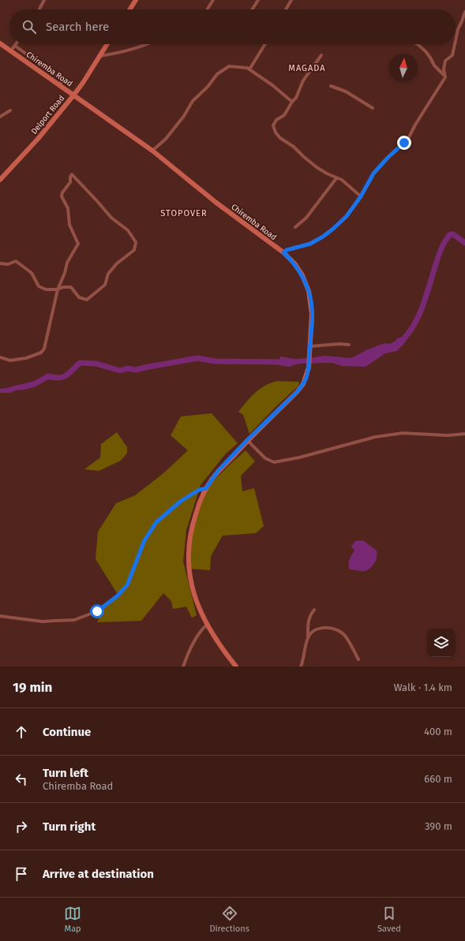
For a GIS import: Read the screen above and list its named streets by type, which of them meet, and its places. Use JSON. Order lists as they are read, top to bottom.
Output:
{
  "streets": {
    "main road": ["Chiremba Road", "Delport Road"]
  },
  "crossings": [
    ["Chiremba Road", "Delport Road"]
  ],
  "districts": ["MAGADA", "STOPOVER"],
  "north": "top",
  "page": {
    "search": "Search here",
    "heading": ["19 min", "Walk · 1.4 km"],
    "list": [
      ["Continue", "400 m"],
      ["Turn left", "Chiremba Road", "660 m"],
      ["Turn right", "390 m"],
      "Arrive at destination"
    ],
    "nav": ["Map", "Directions", "Saved"]
  }
}
